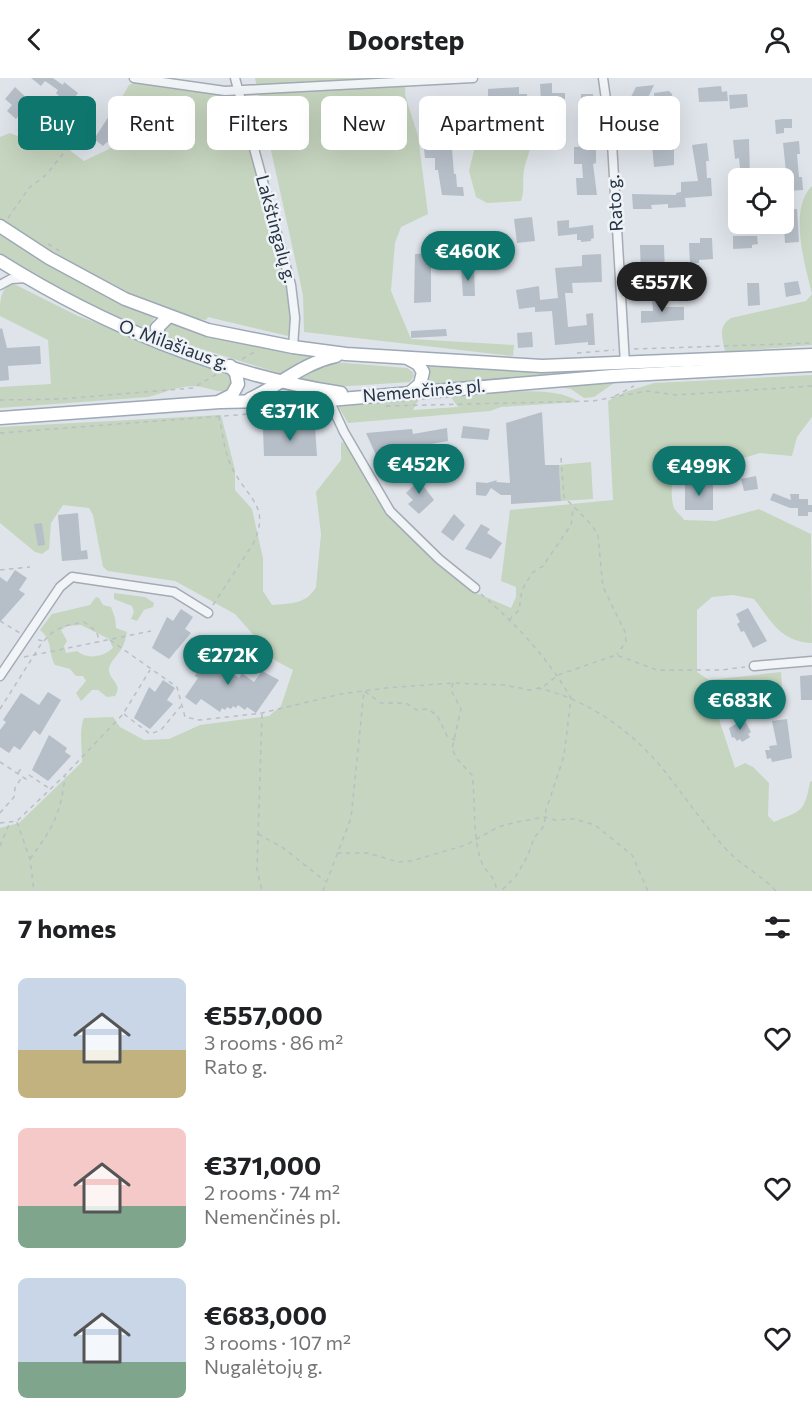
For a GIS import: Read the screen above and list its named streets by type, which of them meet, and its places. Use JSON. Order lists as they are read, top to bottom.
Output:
{
  "streets": {
    "main road": ["O. Milašiaus g.", "Nemenčinės pl."],
    "street": ["Rato g.", "Lakštingalų g."]
  },
  "crossings": [
    ["Rato g.", "Nemenčinės pl."],
    ["Lakštingalų g.", "O. Milašiaus g."],
    ["O. Milašiaus g.", "Nemenčinės pl."]
  ],
  "page": {
    "header": "Doorstep",
    "chip": [
      "Buy",
      "Rent",
      "Filters",
      "New",
      "Apartment",
      "House"
    ],
    "price": [
      "€460K",
      "€557K",
      "€371K",
      "€452K",
      "€499K",
      "€272K",
      "€683K"
    ],
    "heading": "7 homes",
    "list": [
      {
        "name": "€557,000",
        "note": "3 rooms · 86 m² · Rato g."
      },
      {
        "name": "€371,000",
        "note": "2 rooms · 74 m² · Nemenčinės pl."
      },
      {
        "name": "€683,000",
        "note": "3 rooms · 107 m² · Nugalėtojų g."
      }
    ]
  }
}
